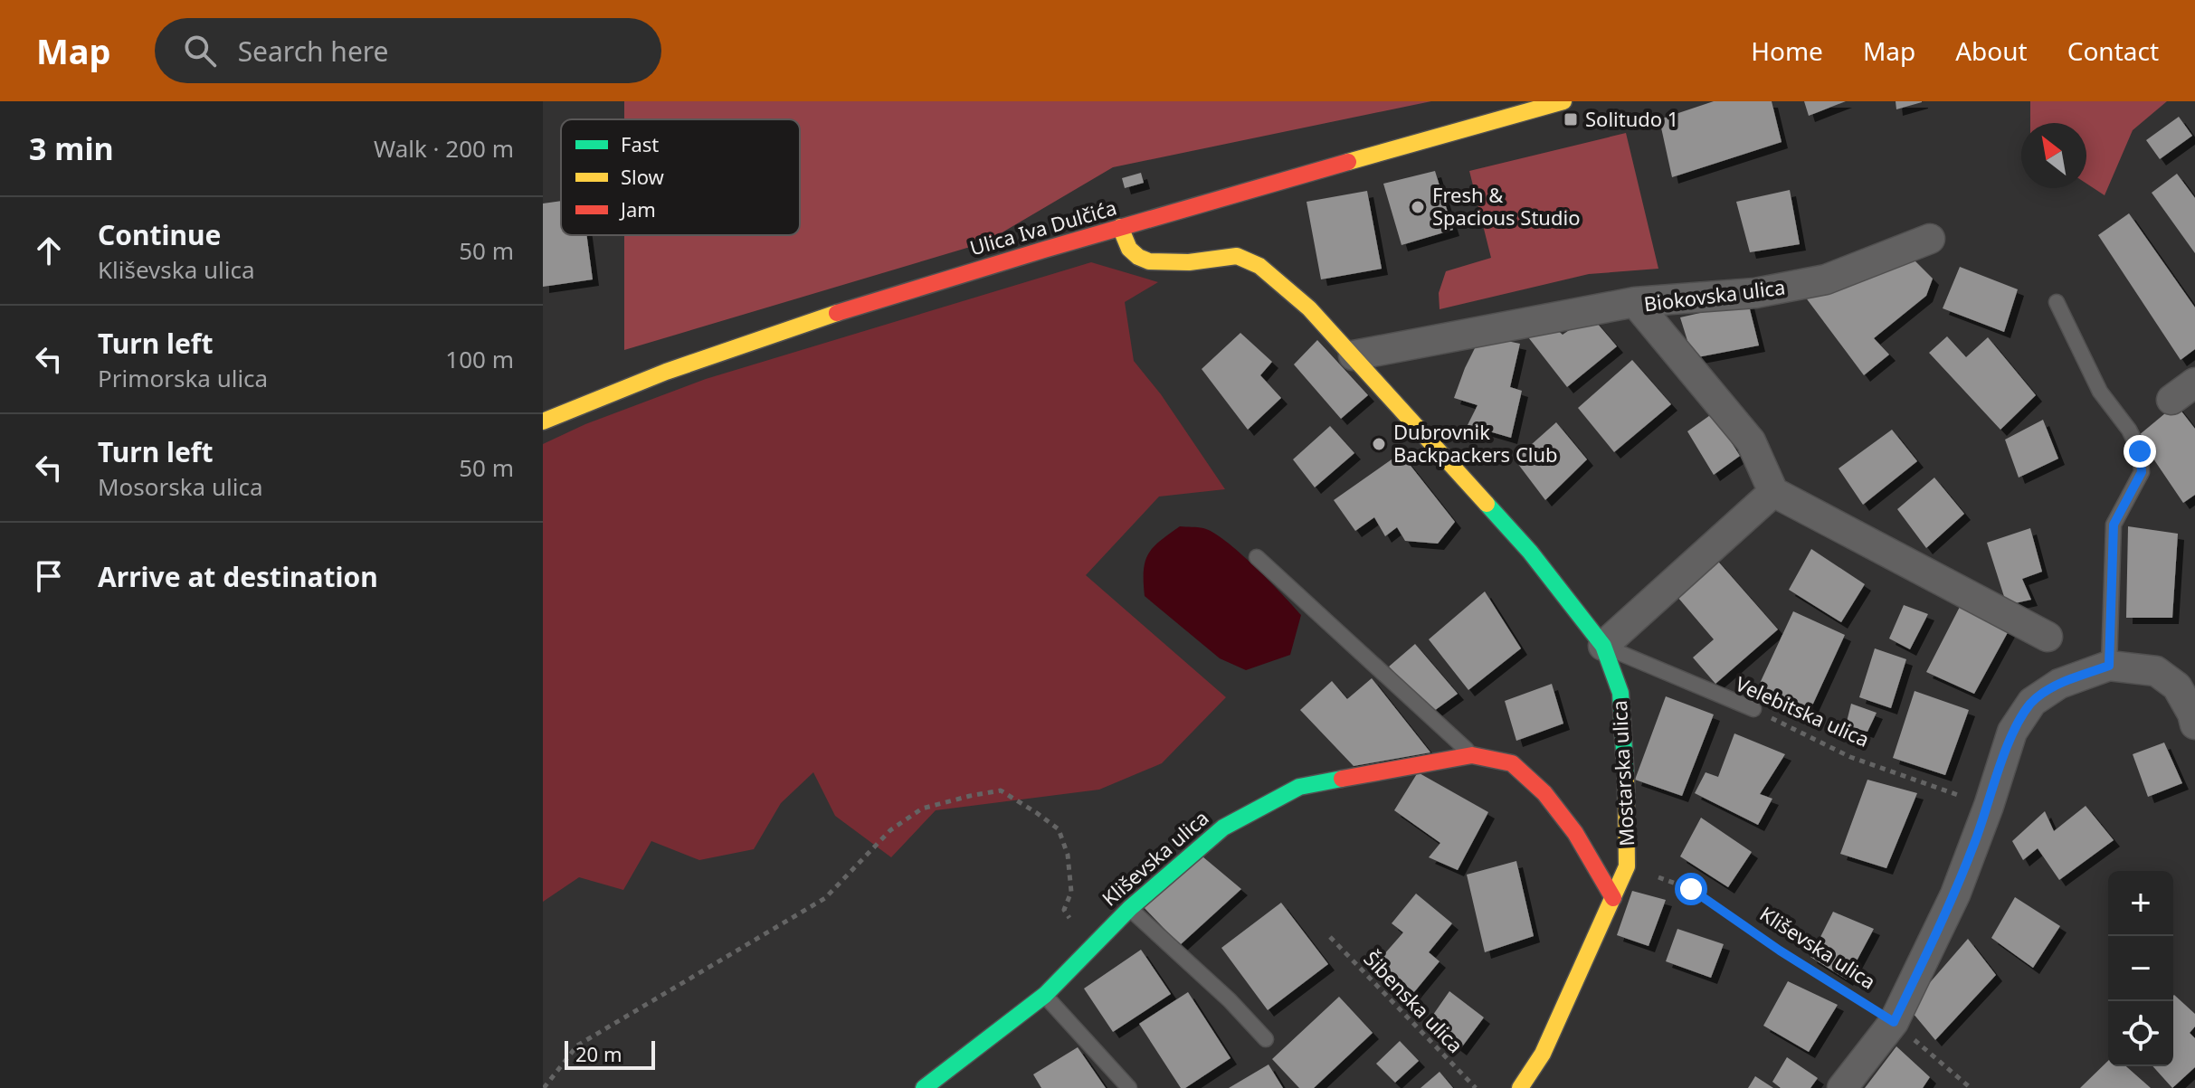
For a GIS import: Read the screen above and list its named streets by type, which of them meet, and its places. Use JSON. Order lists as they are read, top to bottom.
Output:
{
  "streets": {
    "street": [
      "Ulica Iva Dulčića",
      "Biokovska ulica",
      "Mostarska ulica",
      "Kliševska ulica"
    ],
    "lane": ["Velebitska ulica"],
    "path": ["Šibenska ulica"]
  },
  "crossings": [
    ["Ulica Iva Dulčića", "Mostarska ulica"],
    ["Velebitska ulica", "Mostarska ulica"],
    ["Mostarska ulica", "Kliševska ulica"]
  ],
  "places": {
    "transit": ["Solitudo 1"],
    "other": ["Fresh & Spacious Studio", "Dubrovnik Backpackers Club"]
  },
  "legend": ["Fast", "Slow", "Jam"],
  "scale_bar": "20 m",
  "north": "top left",
  "page": {
    "header": "Map",
    "search": "Search here",
    "nav": [
      "Home",
      "Map",
      "About",
      "Contact"
    ],
    "heading": ["3 min", "Walk · 200 m"],
    "list": [
      ["Continue", "Kliševska ulica", "50 m"],
      ["Turn left", "Primorska ulica", "100 m"],
      ["Turn left", "Mosorska ulica", "50 m"],
      "Arrive at destination"
    ],
    "map_buttons": ["+", "−"],
    "scale": "20 m"
  }
}
